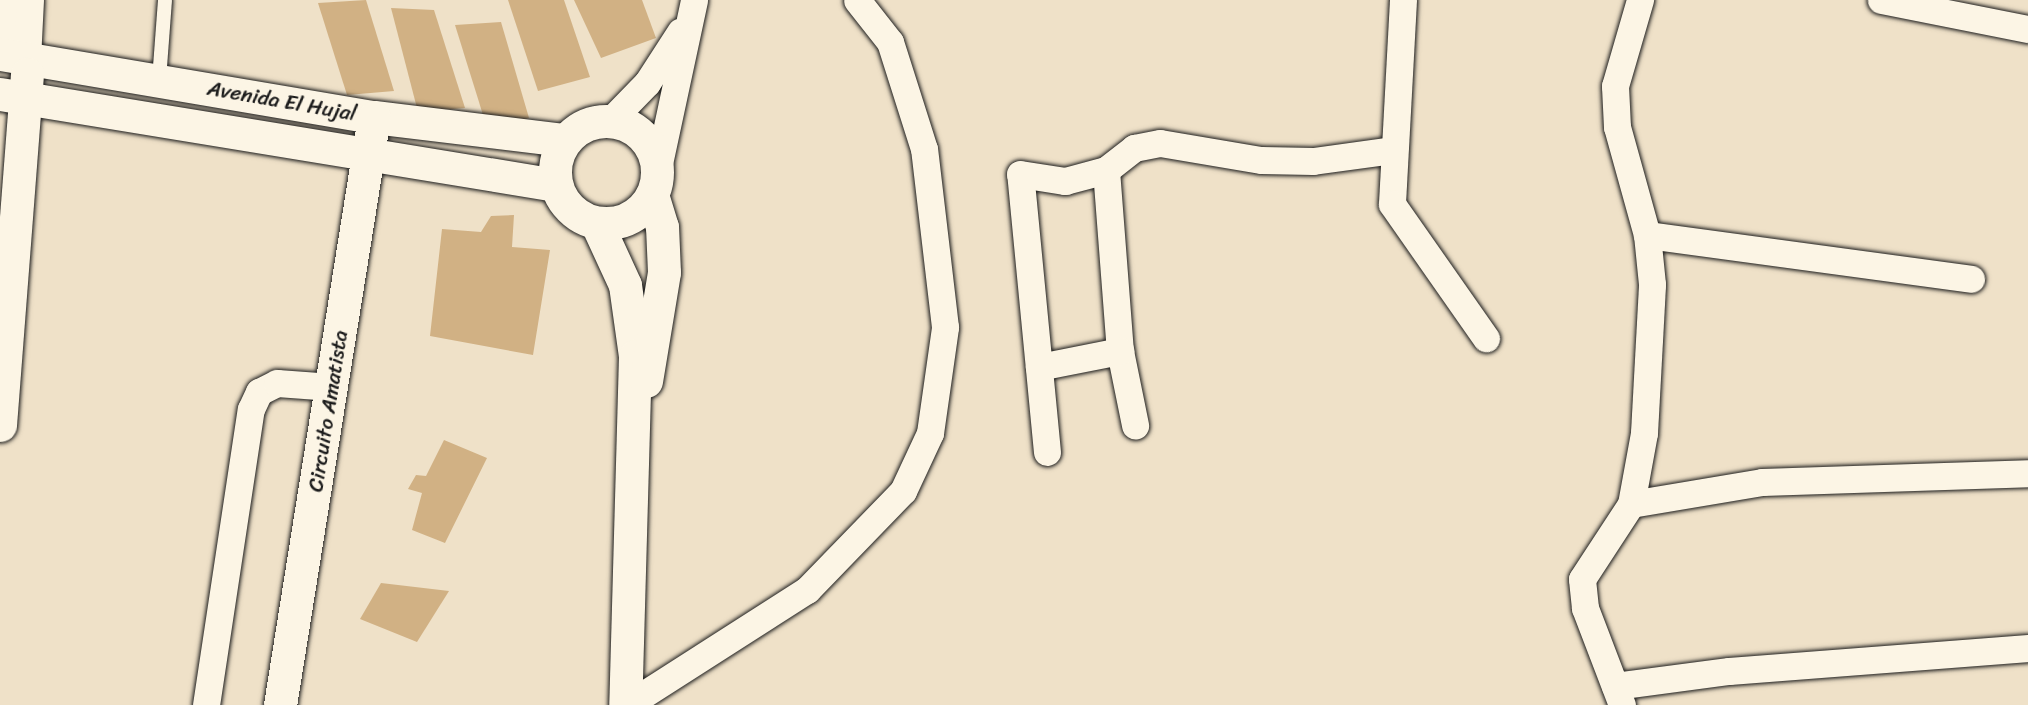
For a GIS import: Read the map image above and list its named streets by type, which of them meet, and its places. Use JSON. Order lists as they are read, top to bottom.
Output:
{
  "streets": {
    "street": ["Avenida El Hujal", "Circuito Amatista"]
  },
  "crossings": [
    ["Avenida El Hujal", "Circuito Amatista"]
  ]
}
